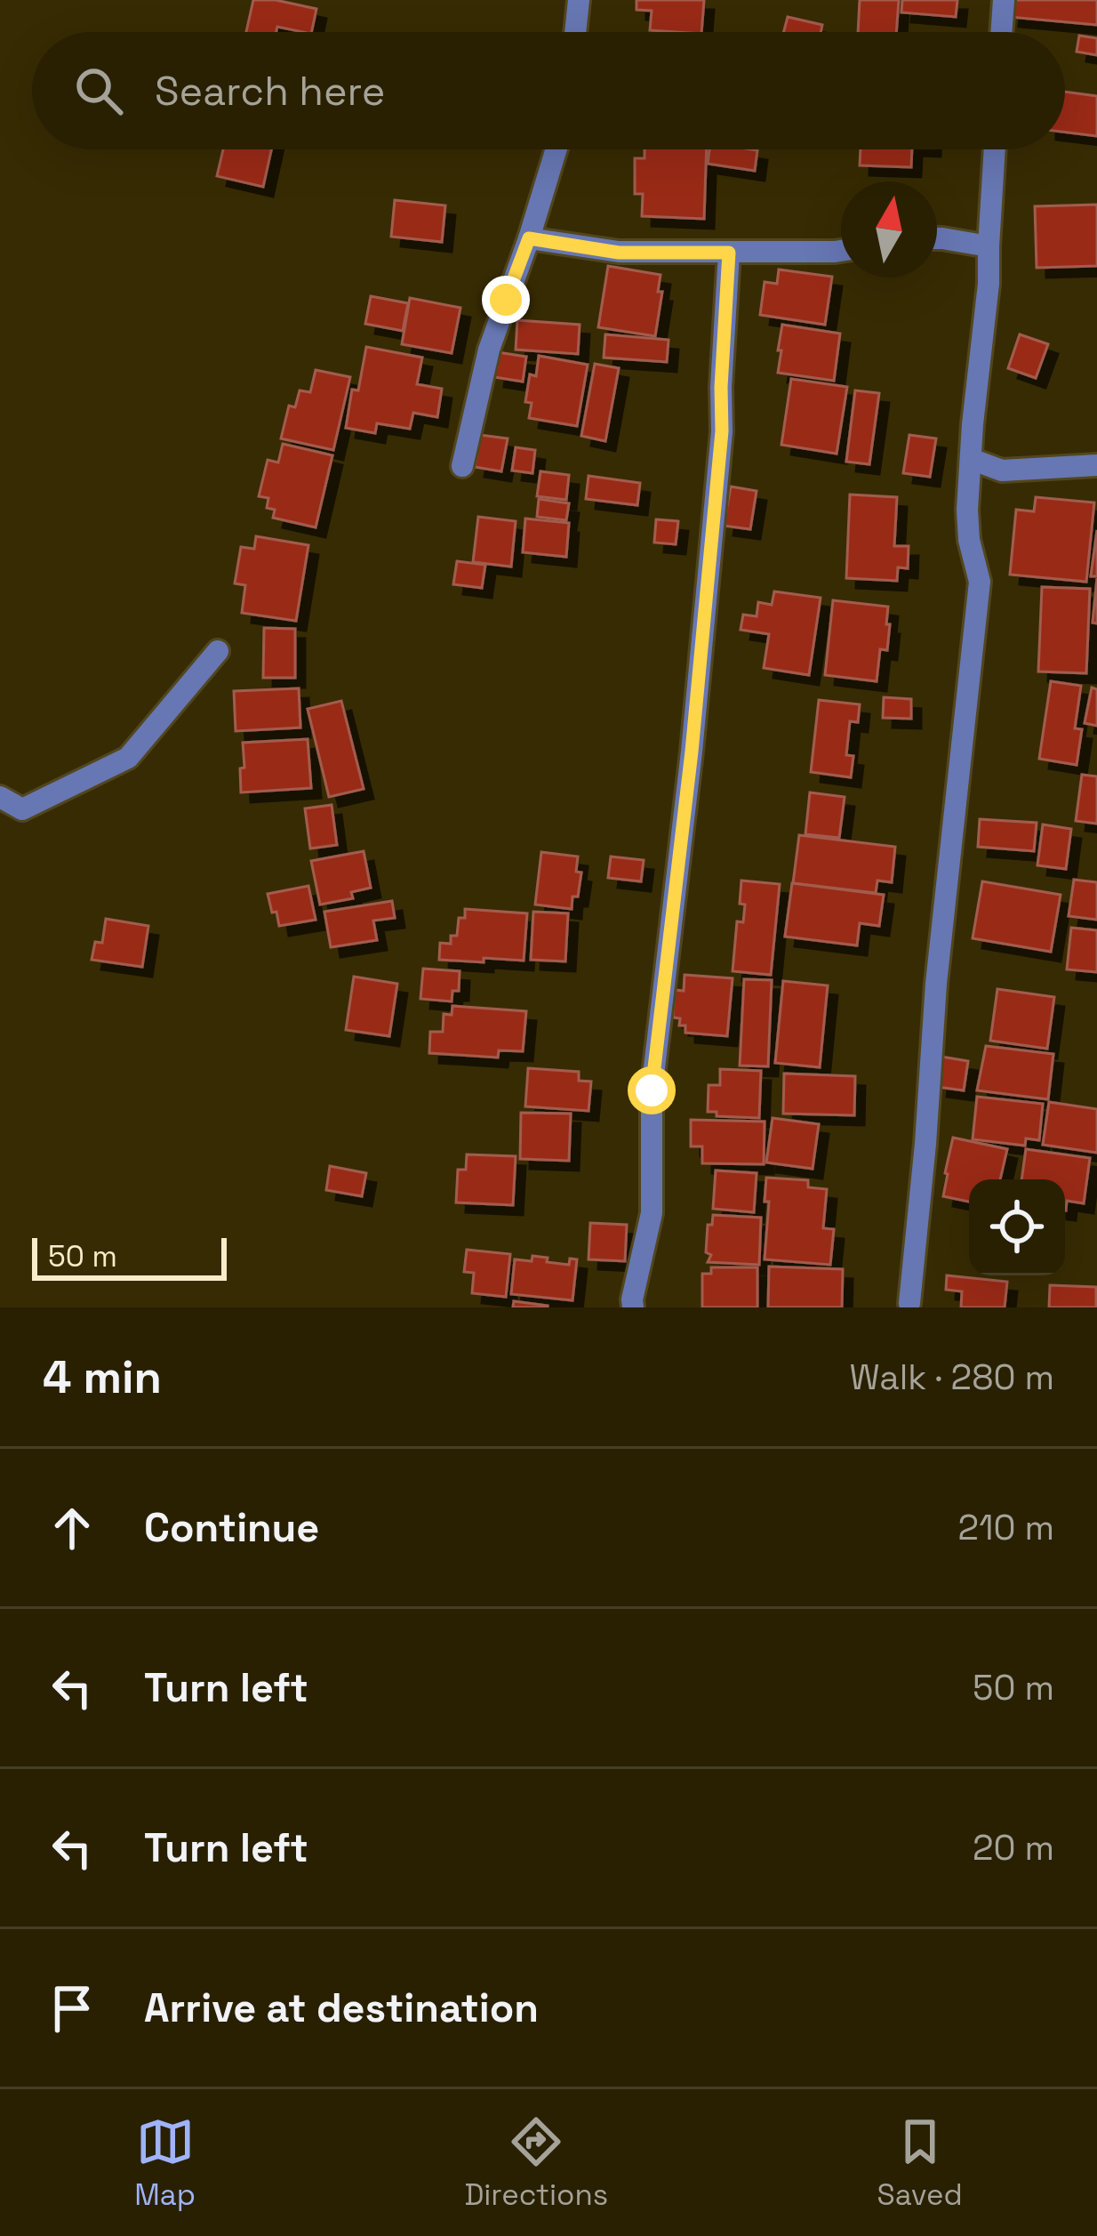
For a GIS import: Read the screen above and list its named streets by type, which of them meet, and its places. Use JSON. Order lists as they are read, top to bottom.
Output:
{
  "scale_bar": "50 m",
  "north": "top",
  "page": {
    "search": "Search here",
    "scale": "50 m",
    "heading": ["4 min", "Walk · 280 m"],
    "list": [
      ["Continue", "210 m"],
      ["Turn left", "50 m"],
      ["Turn left", "20 m"],
      "Arrive at destination"
    ],
    "nav": ["Map", "Directions", "Saved"]
  }
}
